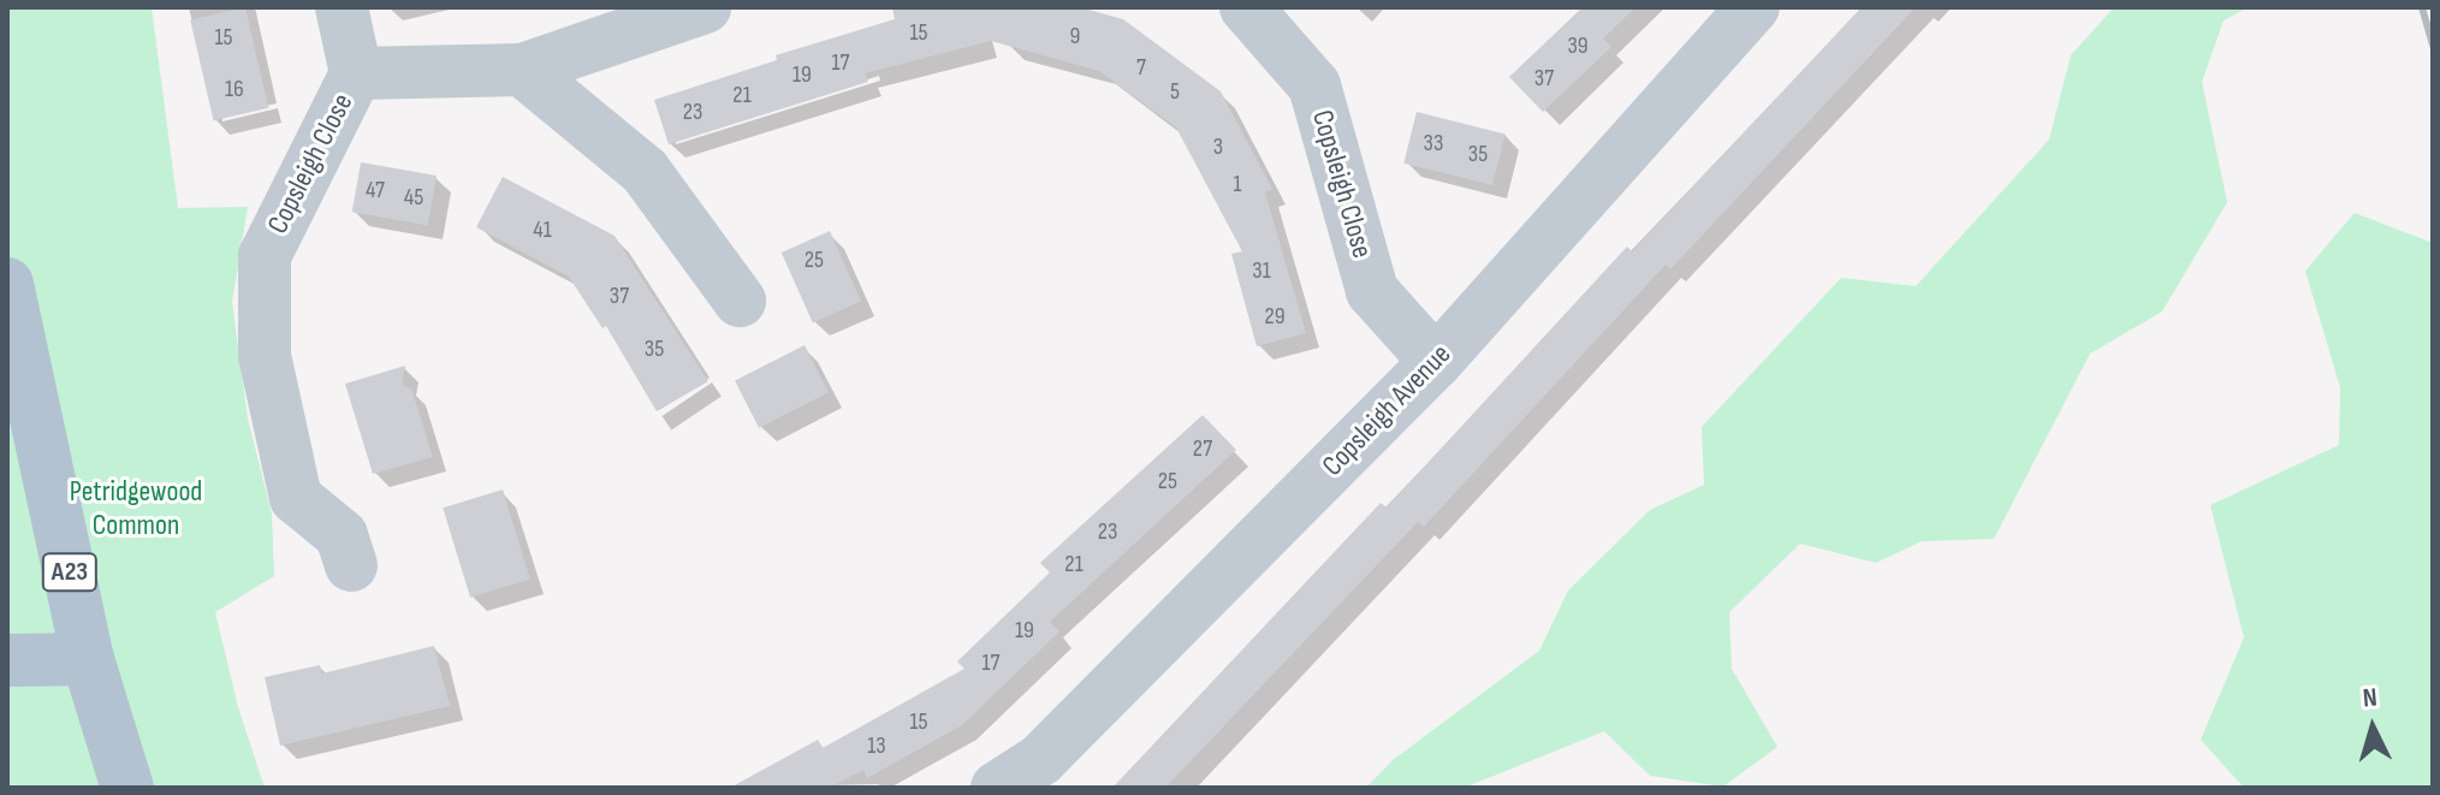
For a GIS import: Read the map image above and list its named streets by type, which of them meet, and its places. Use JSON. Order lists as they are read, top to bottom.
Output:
{
  "streets": {
    "main road": ["A23"],
    "street": ["Copsleigh Close", "Copsleigh Avenue"]
  },
  "crossings": [
    ["Copsleigh Close", "Copsleigh Avenue"]
  ],
  "parks": ["Petridgewood Common"],
  "house_numbers": [
    "15",
    "9",
    "15",
    "39",
    "17",
    "7",
    "19",
    "37",
    "16",
    "5",
    "21",
    "23",
    "33",
    "3",
    "35",
    "1",
    "47",
    "45",
    "41",
    "25",
    "31",
    "37",
    "29",
    "35",
    "27",
    "25",
    "23",
    "21",
    "19",
    "17",
    "15",
    "13"
  ],
  "north": "top"
}
